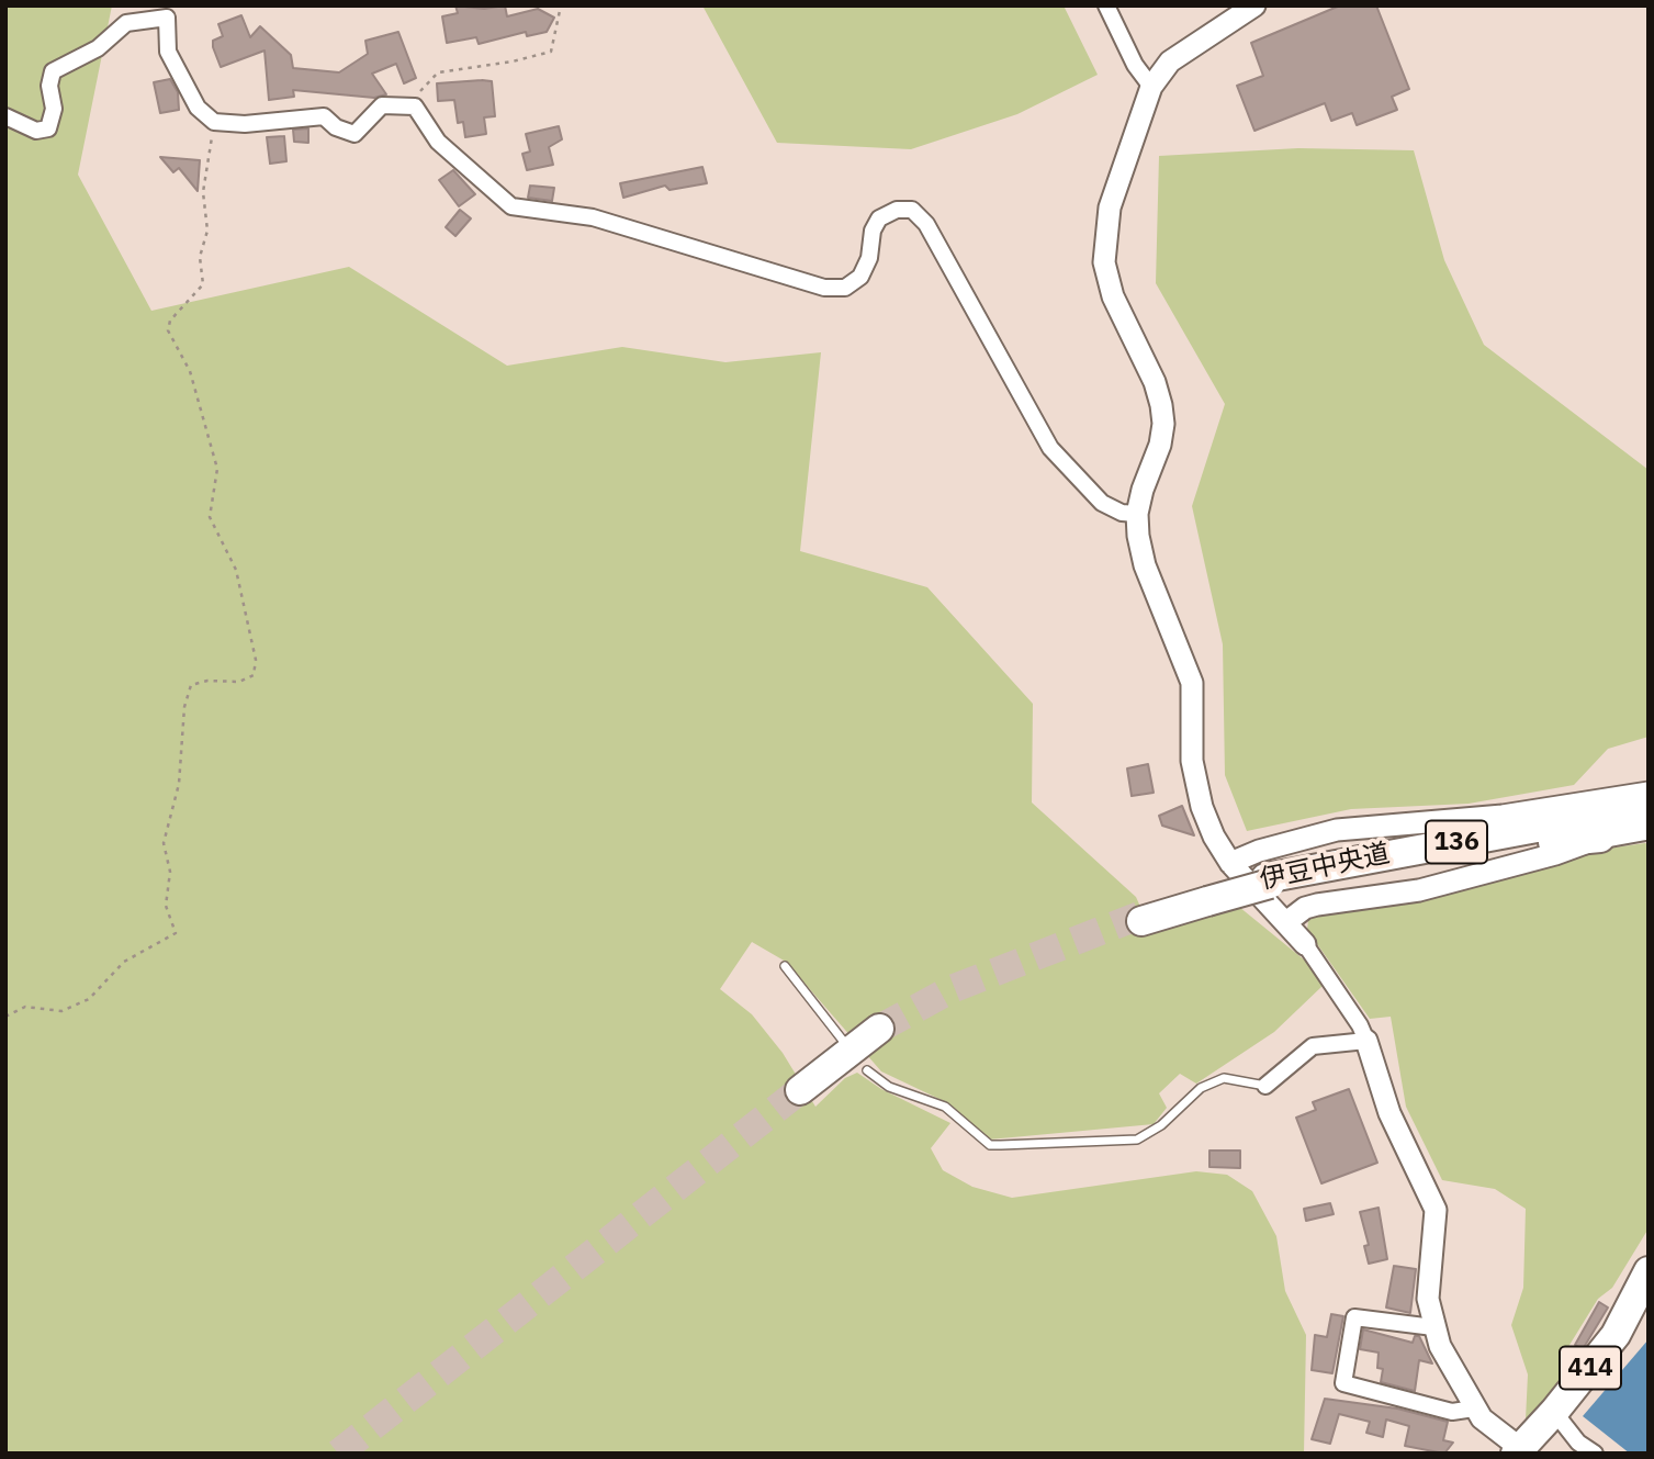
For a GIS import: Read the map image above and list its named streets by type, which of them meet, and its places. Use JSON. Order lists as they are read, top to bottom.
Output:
{
  "streets": {
    "highway": ["136", "伊豆中央道", "414"]
  }
}
